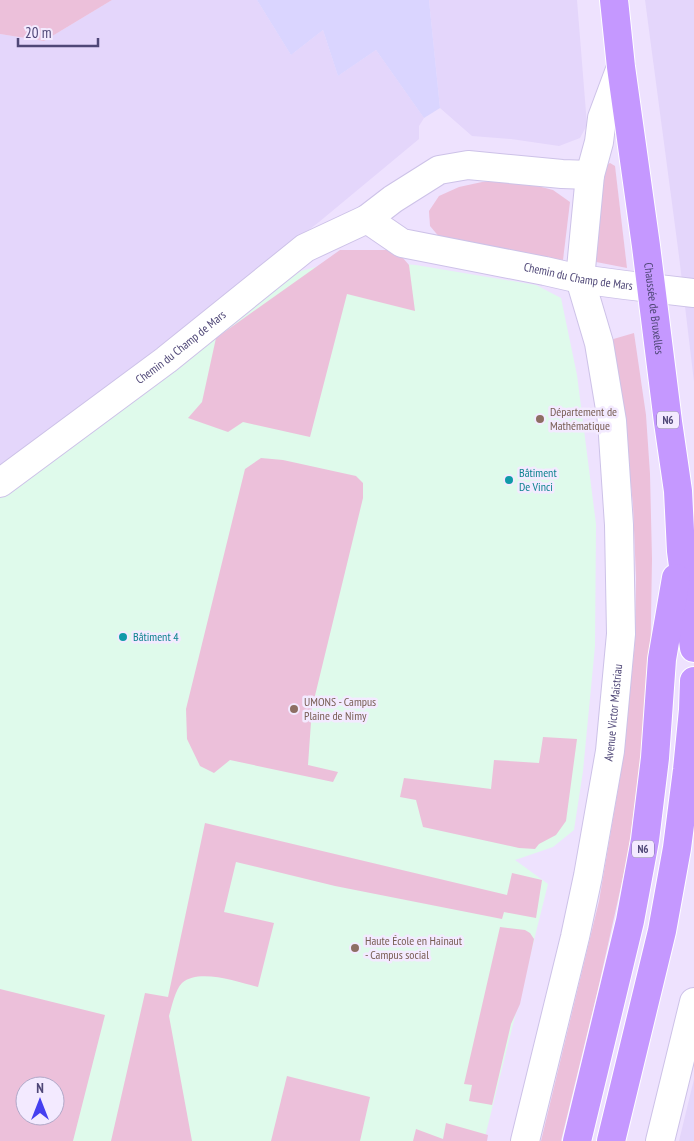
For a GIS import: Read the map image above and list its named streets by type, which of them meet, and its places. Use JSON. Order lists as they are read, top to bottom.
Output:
{
  "streets": {
    "main road": ["Chaussée de Bruxelles", "N6"],
    "street": ["Chemin du Champ de Mars", "Avenue Victor Maistriau"]
  },
  "crossings": [
    ["Chemin du Champ de Mars", "Chaussée de Bruxelles"],
    ["Chemin du Champ de Mars", "Avenue Victor Maistriau"],
    ["Chaussée de Bruxelles", "N6"],
    ["Chaussée de Bruxelles", "Avenue Victor Maistriau"]
  ],
  "places": [
    "Département de Mathématique",
    "Bâtiment De Vinci",
    "Bâtiment 4",
    "UMONS - Campus Plaine de Nimy",
    "Haute École en Hainaut - Campus social"
  ],
  "scale_bar": "20 m",
  "north": "top"
}
